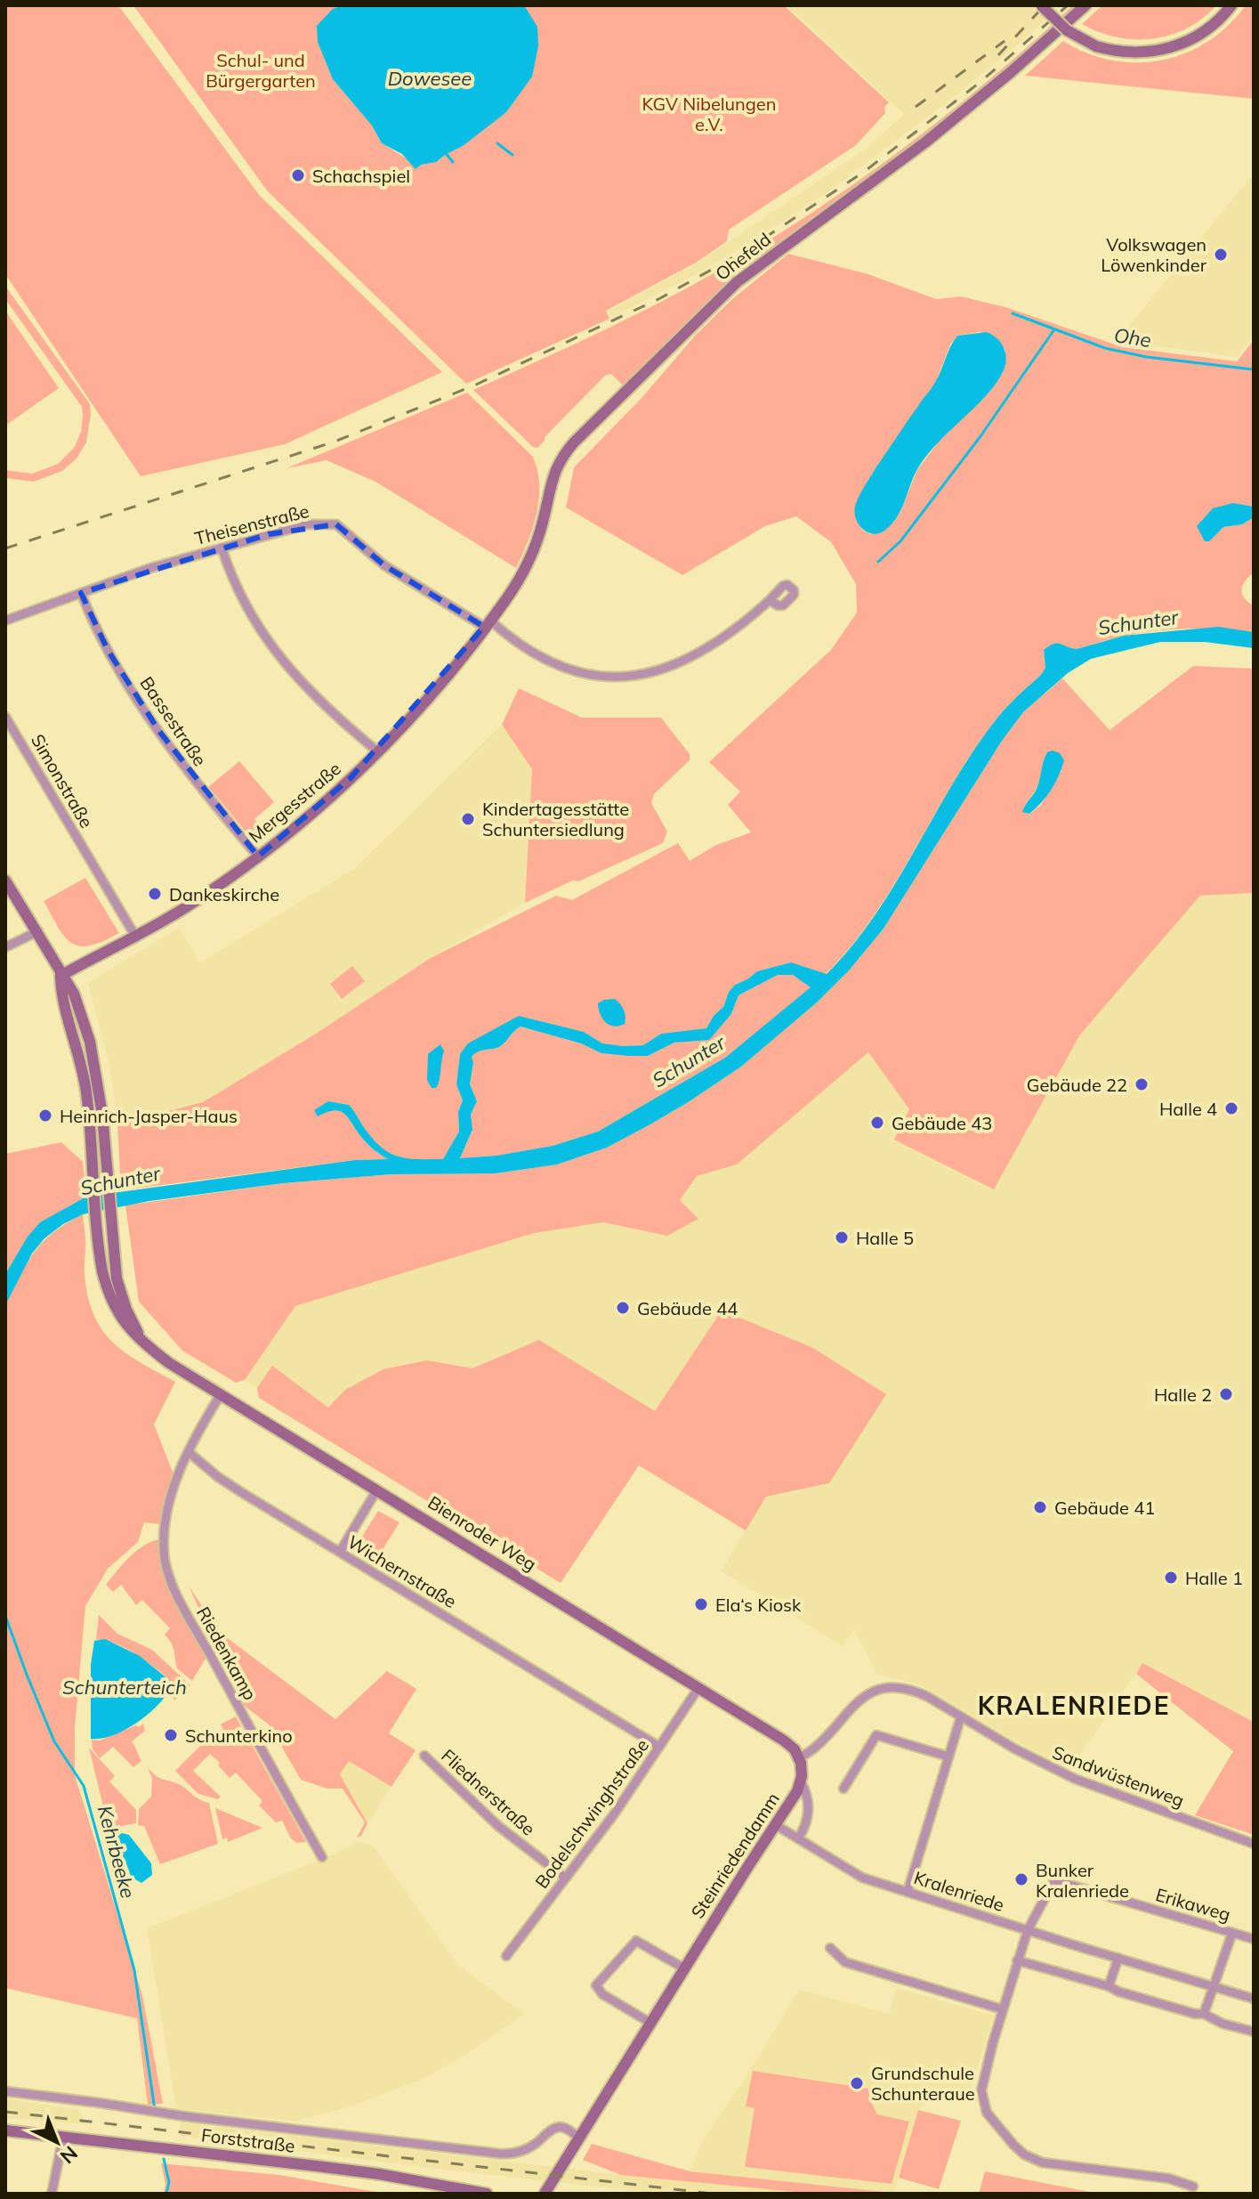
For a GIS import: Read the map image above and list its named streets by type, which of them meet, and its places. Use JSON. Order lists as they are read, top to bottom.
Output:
{
  "streets": {
    "main road": [
      "Ohefeld",
      "Mergesstraße",
      "Bienroder Weg",
      "Steinriedendamm",
      "Forststraße"
    ],
    "street": [
      "Theisenstraße",
      "Bassestraße",
      "Simonstraße",
      "Wichernstraße",
      "Riedenkamp",
      "Sandwüstenweg",
      "Fliednerstraße",
      "Bodelschwinghstraße",
      "Kralenriede",
      "Erikaweg"
    ]
  },
  "crossings": [
    ["Ohefeld", "Mergesstraße"],
    ["Theisenstraße", "Bassestraße"],
    ["Theisenstraße", "Mergesstraße"],
    ["Bassestraße", "Mergesstraße"],
    ["Simonstraße", "Mergesstraße"],
    ["Mergesstraße", "Bienroder Weg"],
    ["Bienroder Weg", "Sandwüstenweg"],
    ["Bienroder Weg", "Bodelschwinghstraße"],
    ["Bienroder Weg", "Steinriedendamm"],
    ["Wichernstraße", "Riedenkamp"],
    ["Wichernstraße", "Bodelschwinghstraße"],
    ["Sandwüstenweg", "Steinriedendamm"],
    ["Fliednerstraße", "Bodelschwinghstraße"],
    ["Steinriedendamm", "Kralenriede"],
    ["Kralenriede", "Erikaweg"]
  ],
  "districts": ["KRALENRIEDE"],
  "water": [
    "Dowesee",
    "Ohe",
    "Schunter",
    "Schunterteich",
    "Kehrbeeke"
  ],
  "parks": ["Schul- und Bürgergarten", "KGV Nibelungen e.V."],
  "places": [
    "Schachspiel",
    "Volkswagen Löwenkinder",
    "Kindertagesstätte Schuntersiedlung",
    "Dankeskirche",
    "Gebäude 22",
    "Halle 4",
    "Heinrich-Jasper-Haus",
    "Gebäude 43",
    "Halle 5",
    "Gebäude 44",
    "Halle 2",
    "Gebäude 41",
    "Halle 1",
    "Ela‘s Kiosk",
    "Schunterkino",
    "Bunker Kralenriede",
    "Grundschule Schunteraue"
  ],
  "north": "bottom right"
}
